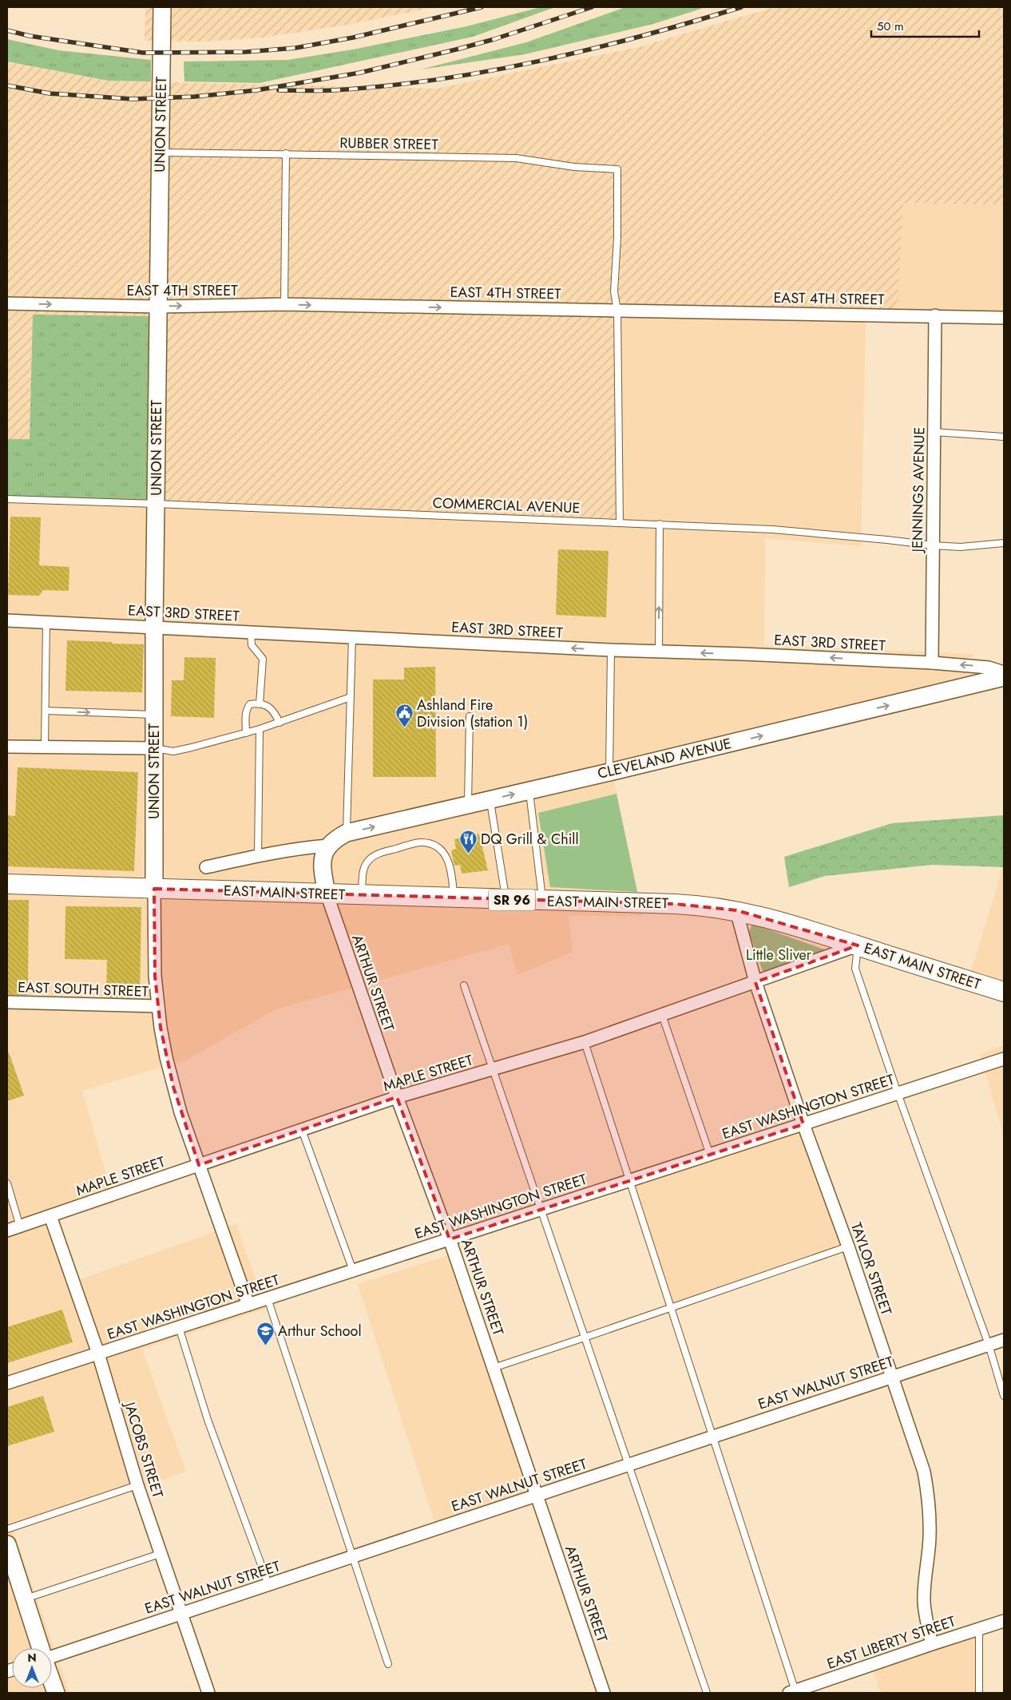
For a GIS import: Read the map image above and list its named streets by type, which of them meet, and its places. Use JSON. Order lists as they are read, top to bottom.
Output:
{
  "streets": {
    "main road": [
      "UNION STREET",
      "CLEVELAND AVENUE",
      "EAST MAIN STREET",
      "SR 96"
    ],
    "street": [
      "EAST 4TH STREET",
      "JENNINGS AVENUE",
      "EAST 3RD STREET",
      "ARTHUR STREET",
      "EAST SOUTH STREET",
      "MAPLE STREET",
      "EAST WASHINGTON STREET",
      "TAYLOR STREET",
      "EAST WALNUT STREET",
      "JACOBS STREET",
      "EAST LIBERTY STREET"
    ],
    "lane": ["RUBBER STREET", "COMMERCIAL AVENUE"]
  },
  "crossings": [
    ["UNION STREET", "RUBBER STREET"],
    ["UNION STREET", "EAST 4TH STREET"],
    ["UNION STREET", "COMMERCIAL AVENUE"],
    ["UNION STREET", "EAST 3RD STREET"],
    ["UNION STREET", "EAST MAIN STREET"],
    ["RUBBER STREET", "EAST 4TH STREET"],
    ["EAST 4TH STREET", "JENNINGS AVENUE"],
    ["JENNINGS AVENUE", "COMMERCIAL AVENUE"],
    ["JENNINGS AVENUE", "EAST 3RD STREET"],
    ["EAST MAIN STREET", "ARTHUR STREET"],
    ["EAST MAIN STREET", "MAPLE STREET"],
    ["EAST MAIN STREET", "TAYLOR STREET"],
    ["ARTHUR STREET", "MAPLE STREET"],
    ["ARTHUR STREET", "EAST WASHINGTON STREET"],
    ["ARTHUR STREET", "EAST WALNUT STREET"],
    ["MAPLE STREET", "TAYLOR STREET"],
    ["MAPLE STREET", "JACOBS STREET"],
    ["EAST WASHINGTON STREET", "TAYLOR STREET"],
    ["EAST WASHINGTON STREET", "JACOBS STREET"],
    ["TAYLOR STREET", "EAST WALNUT STREET"],
    ["TAYLOR STREET", "EAST LIBERTY STREET"],
    ["EAST WALNUT STREET", "JACOBS STREET"]
  ],
  "one_way": ["EAST 4TH STREET", "EAST 3RD STREET", "CLEVELAND AVENUE"],
  "parks": ["Little Sliver"],
  "places": {
    "public building": ["Ashland Fire Division (station 1)"],
    "restaurant": ["DQ Grill & Chill"],
    "school or university": ["Arthur School"]
  },
  "scale_bar": "50 m",
  "north": "top"
}
